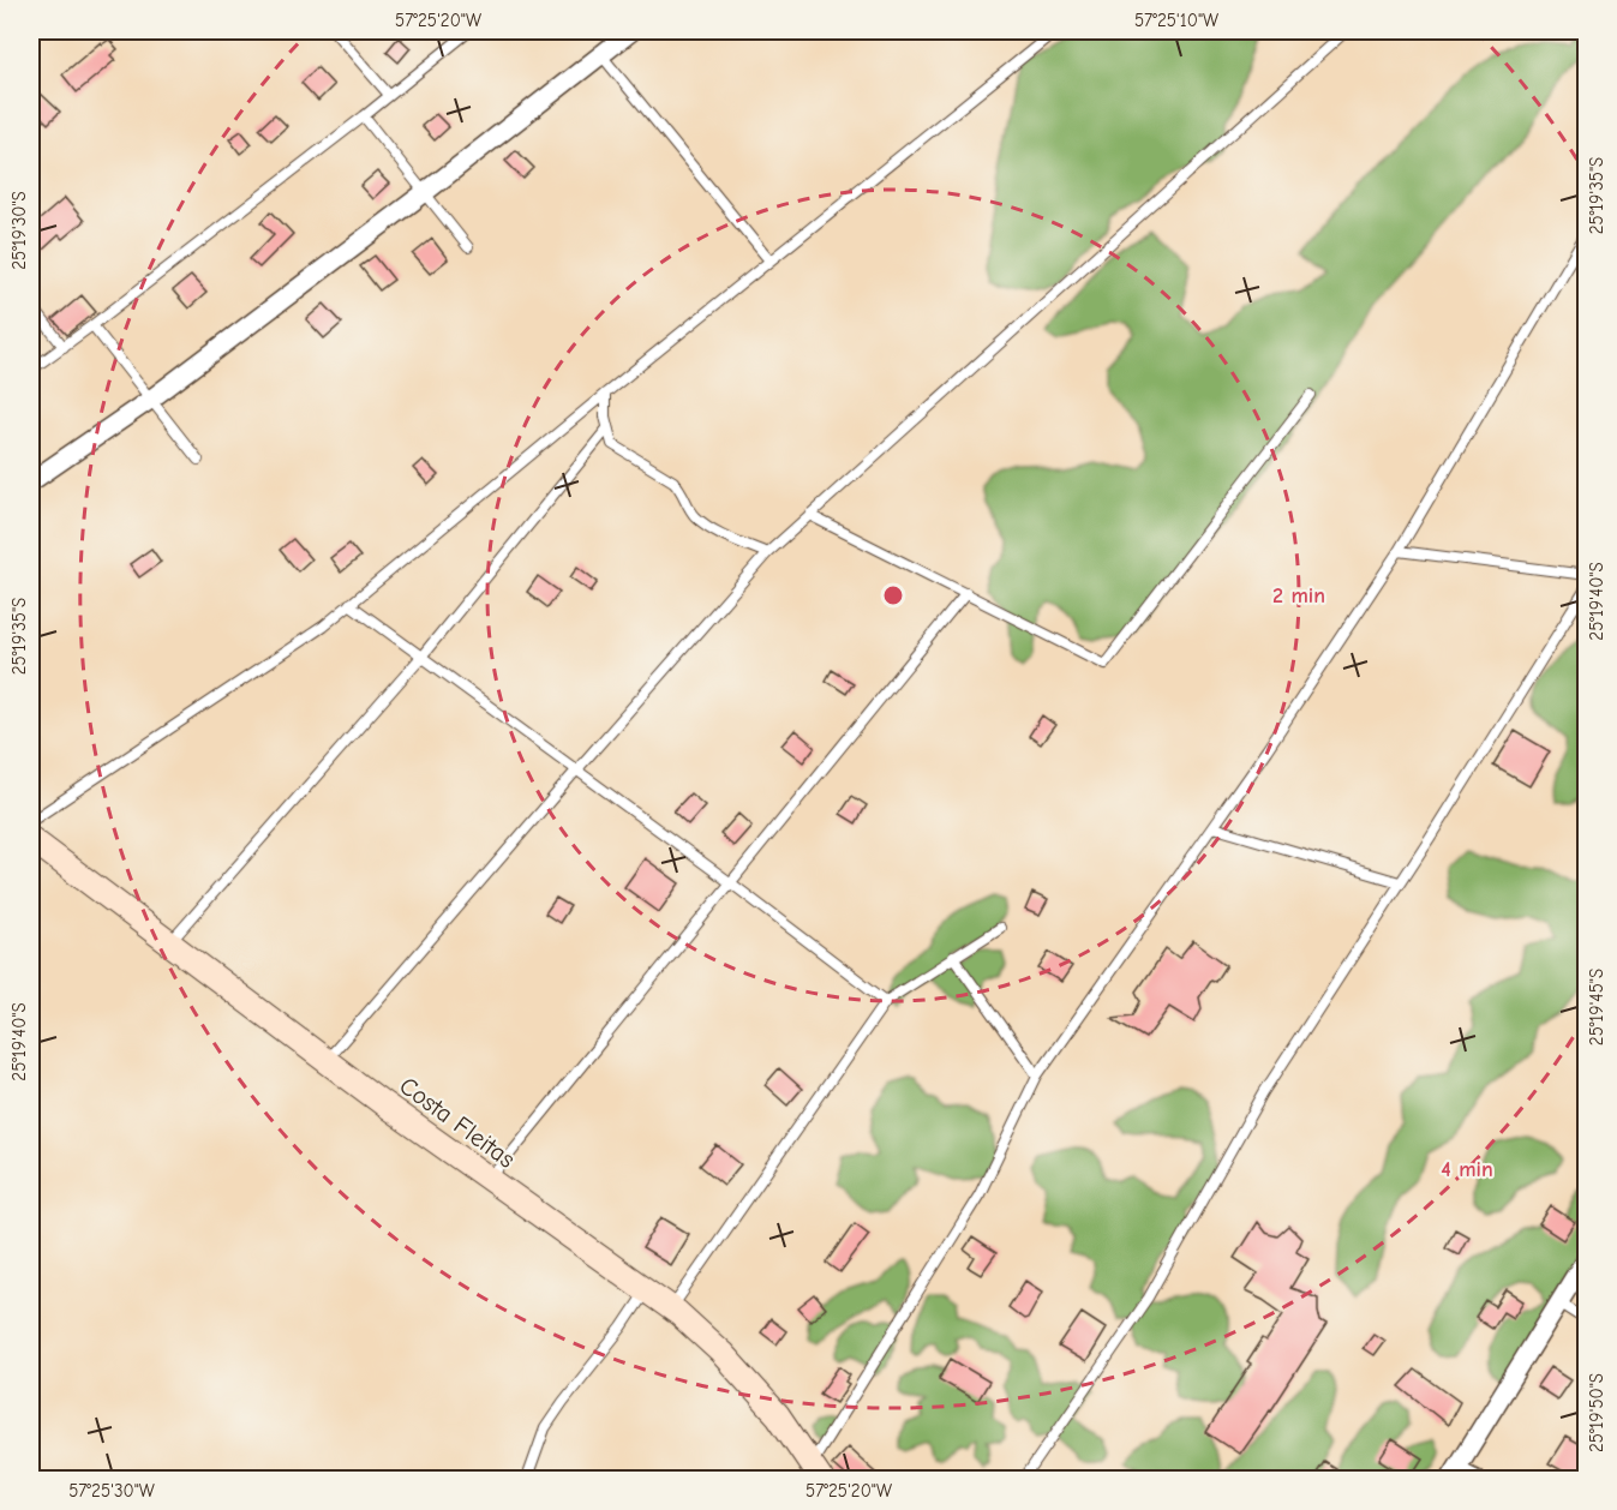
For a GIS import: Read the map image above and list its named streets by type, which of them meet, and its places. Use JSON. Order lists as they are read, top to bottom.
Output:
{
  "streets": {
    "main road": ["Costa Fleitas"]
  },
  "coordinates": [
    "57°25'20\"W",
    "57°25'10\"W",
    "25°19'35\"S",
    "25°19'30\"S",
    "25°19'40\"S",
    "25°19'45\"S",
    "25°19'50\"S",
    "57°25'30\"W"
  ],
  "rings": ["2 min", "4 min"]
}
